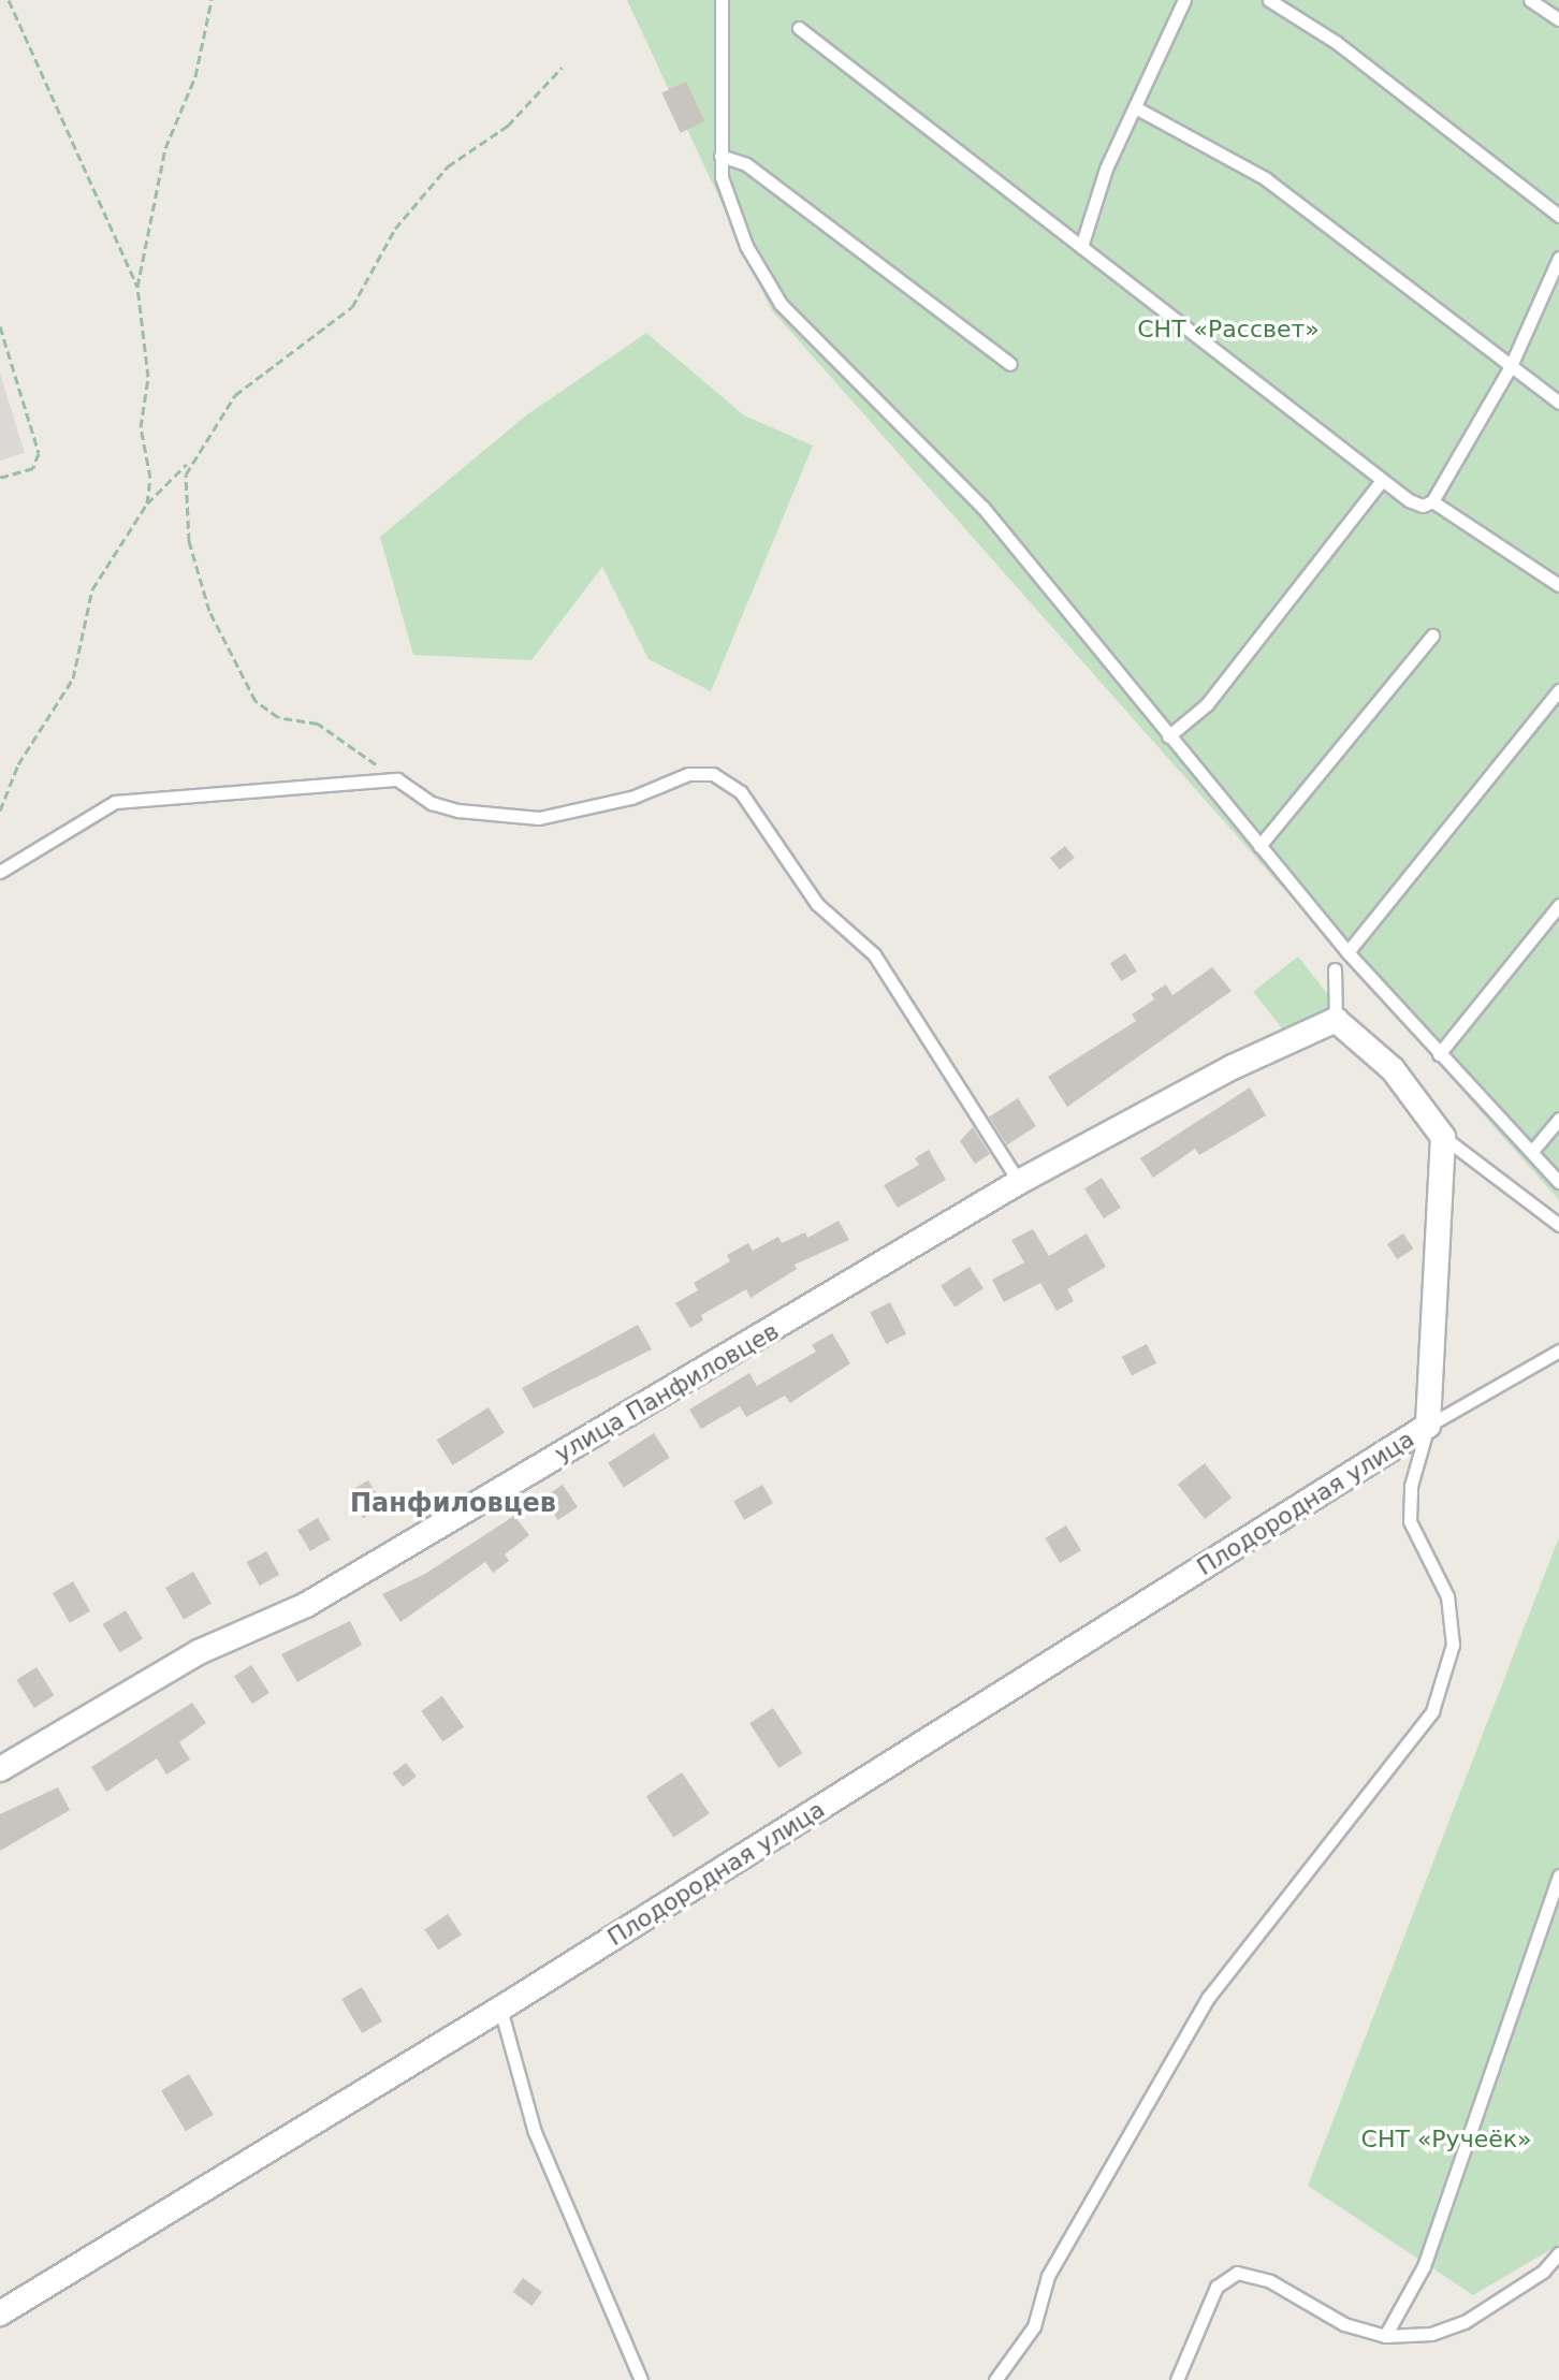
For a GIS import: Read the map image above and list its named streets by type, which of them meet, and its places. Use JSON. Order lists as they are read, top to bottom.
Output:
{
  "streets": {
    "street": ["улица Панфиловцев", "Плодородная улица"]
  },
  "districts": ["Панфиловцев"],
  "parks": ["СНТ «Рассвет»", "СНТ «Ручеёк»"]
}
